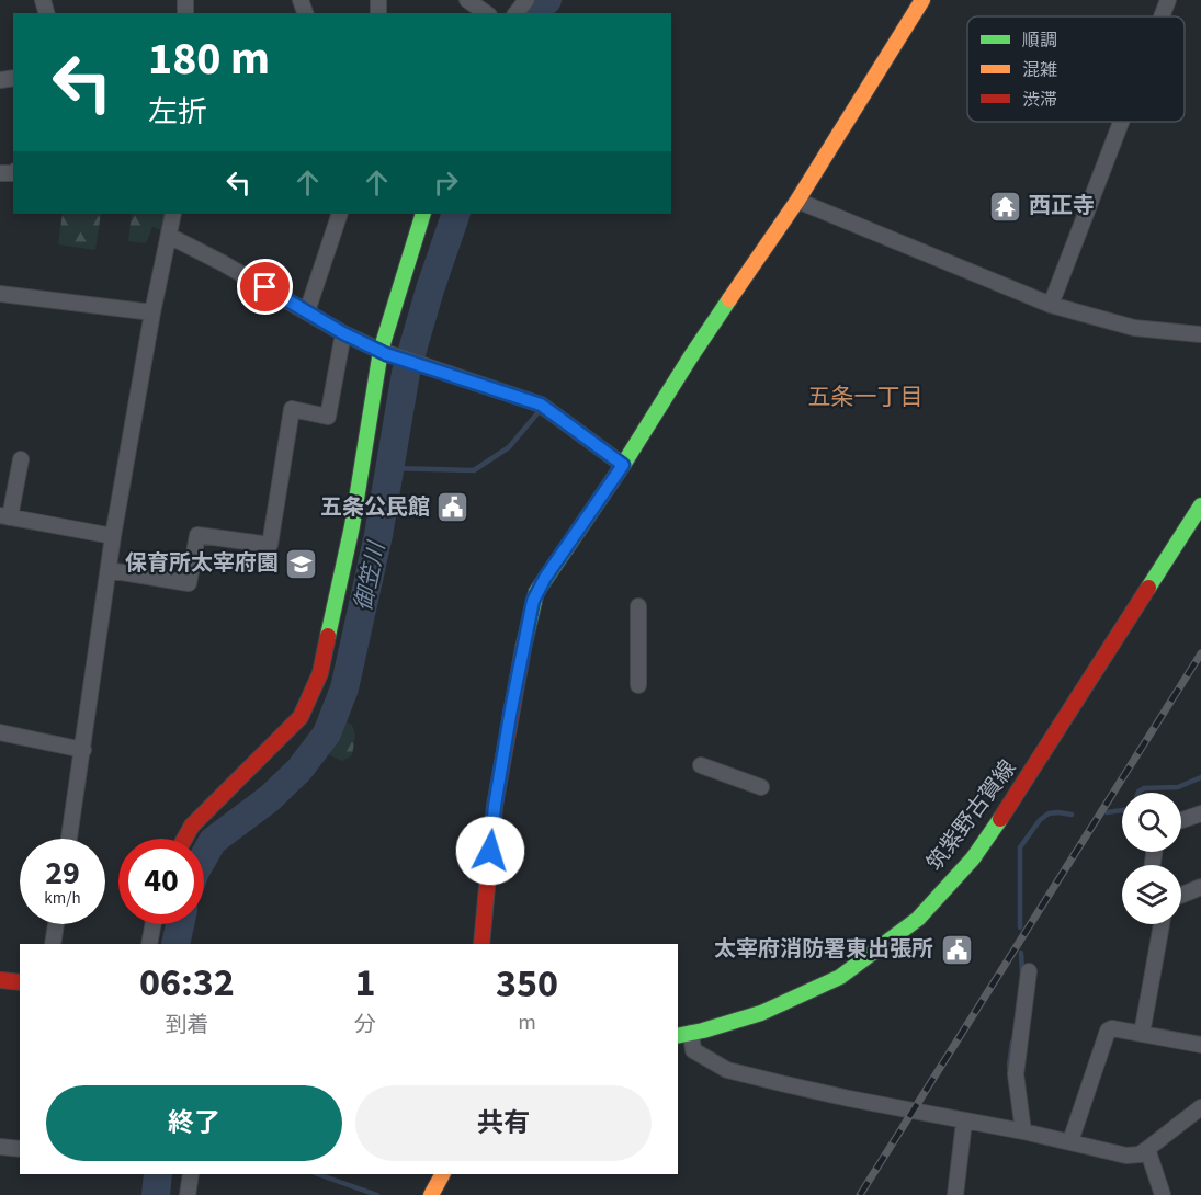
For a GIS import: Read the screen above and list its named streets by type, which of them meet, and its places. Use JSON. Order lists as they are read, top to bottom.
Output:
{
  "streets": {
    "street": ["筑紫野古賀線"]
  },
  "districts": ["五条一丁目"],
  "water": ["御笠川"],
  "places": {
    "temple": ["西正寺"],
    "public building": ["五条公民館", "太宰府消防署東出張所"],
    "school or university": ["保育所太宰府園"]
  },
  "legend": ["順調", "混雑", "渋滞"],
  "page": {
    "turn": ["180 m", "左折"],
    "speed": "29 km/h",
    "limit": "40",
    "eta": [
      "06:32",
      "到着",
      "1",
      "分",
      "350",
      "m"
    ],
    "buttons": ["終了", "共有"]
  }
}
